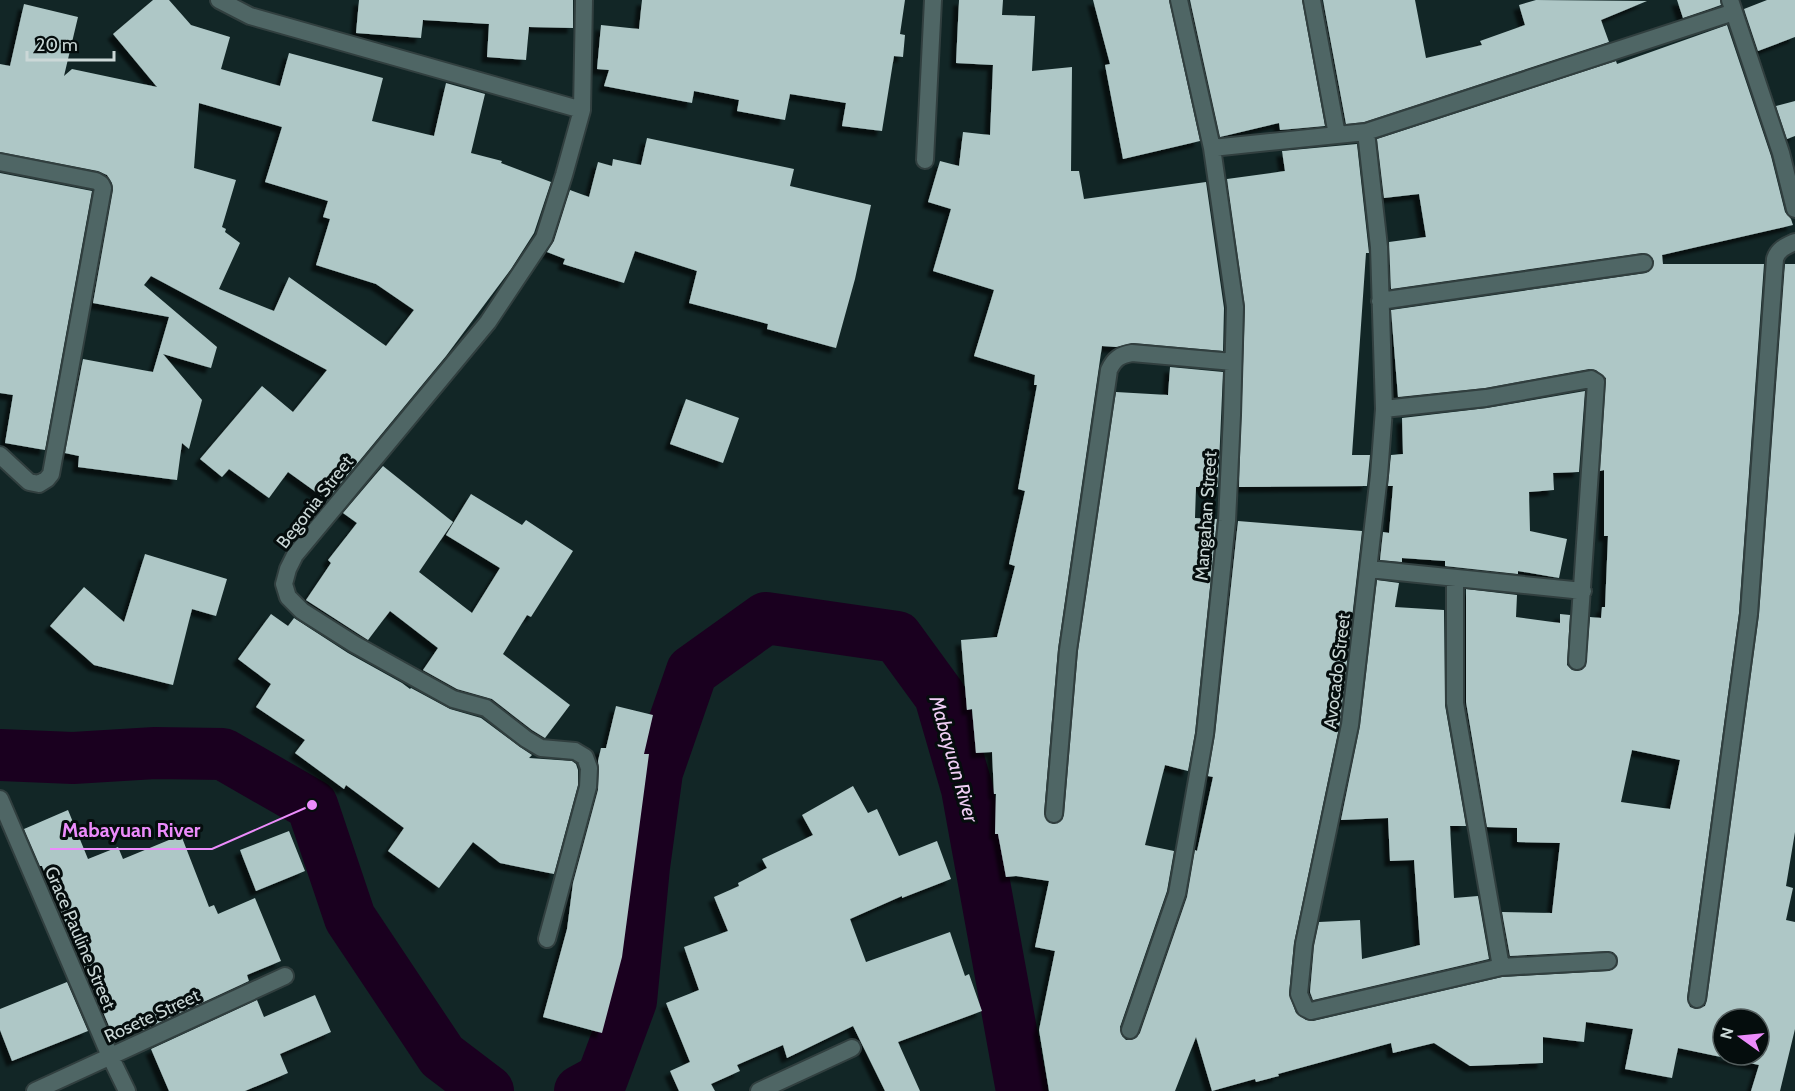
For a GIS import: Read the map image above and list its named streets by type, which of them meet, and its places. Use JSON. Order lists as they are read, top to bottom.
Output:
{
  "streets": {
    "street": [
      "Begonia Street",
      "Mangahan Street",
      "Avocado Street",
      "Grace Pauline Street",
      "Rosete Street"
    ]
  },
  "crossings": [
    ["Grace Pauline Street", "Rosete Street"]
  ],
  "water": ["Mabayuan River"],
  "places": ["Mabayuan River"],
  "scale_bar": "20 m",
  "north": "left"
}
